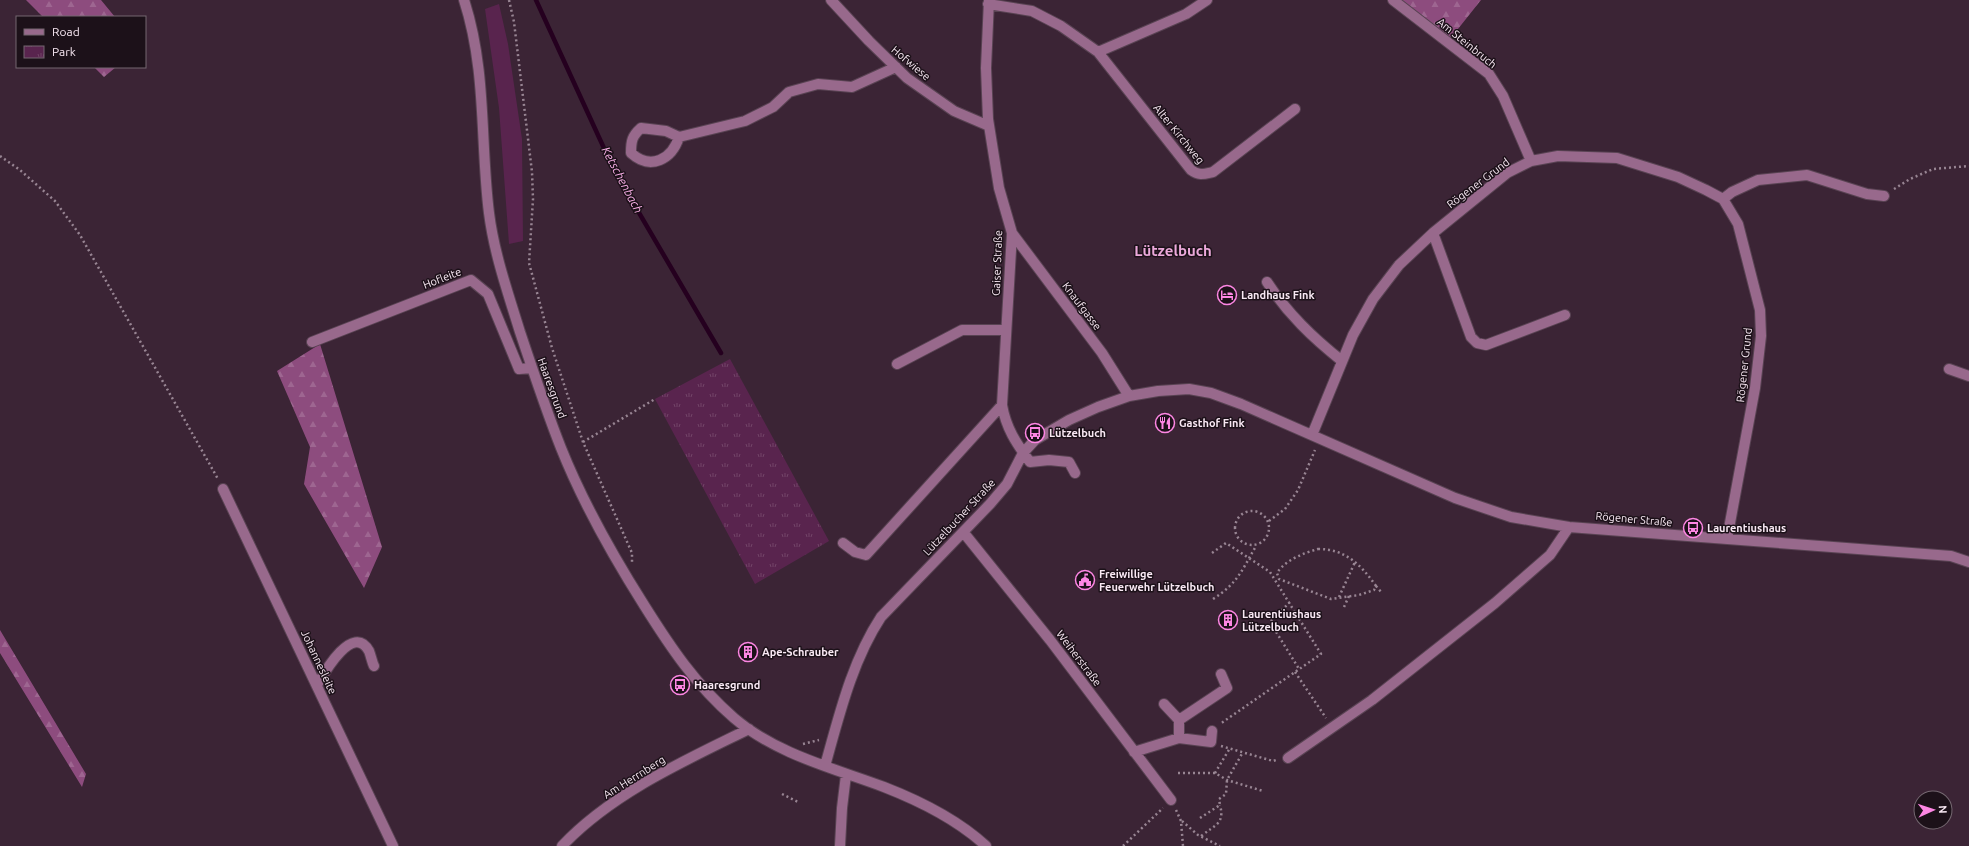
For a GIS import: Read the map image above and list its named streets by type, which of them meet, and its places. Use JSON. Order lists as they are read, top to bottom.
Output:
{
  "streets": {
    "street": [
      "Am Steinbruch",
      "Hofwiese",
      "Alter Kirchweg",
      "Rögener Grund",
      "Gaiser Straße",
      "Hofleite",
      "Knaufgasse",
      "Haaresgrund",
      "Lützelbucher Straße",
      "Rögener Straße",
      "Weiherstraße",
      "Johannesleite",
      "Am Herrnberg"
    ]
  },
  "crossings": [
    ["Am Steinbruch", "Rögener Grund"],
    ["Hofwiese", "Gaiser Straße"],
    ["Rögener Grund", "Lützelbucher Straße"],
    ["Rögener Grund", "Rögener Straße"],
    ["Gaiser Straße", "Knaufgasse"],
    ["Gaiser Straße", "Lützelbucher Straße"],
    ["Hofleite", "Haaresgrund"],
    ["Knaufgasse", "Lützelbucher Straße"],
    ["Haaresgrund", "Lützelbucher Straße"],
    ["Haaresgrund", "Am Herrnberg"],
    ["Lützelbucher Straße", "Rögener Straße"],
    ["Lützelbucher Straße", "Weiherstraße"]
  ],
  "districts": ["Lützelbuch"],
  "water": ["Ketschenbach"],
  "places": {
    "hotel": ["Landhaus Fink"],
    "restaurant": ["Gasthof Fink"],
    "bus stop": ["Lützelbuch", "Laurentiushaus", "Haaresgrund"],
    "public building": ["Freiwillige Feuerwehr Lützelbuch"],
    "building": ["Laurentiushaus Lützelbuch", "Ape-Schrauber"]
  },
  "legend": ["Road", "Park"],
  "north": "right"
}
